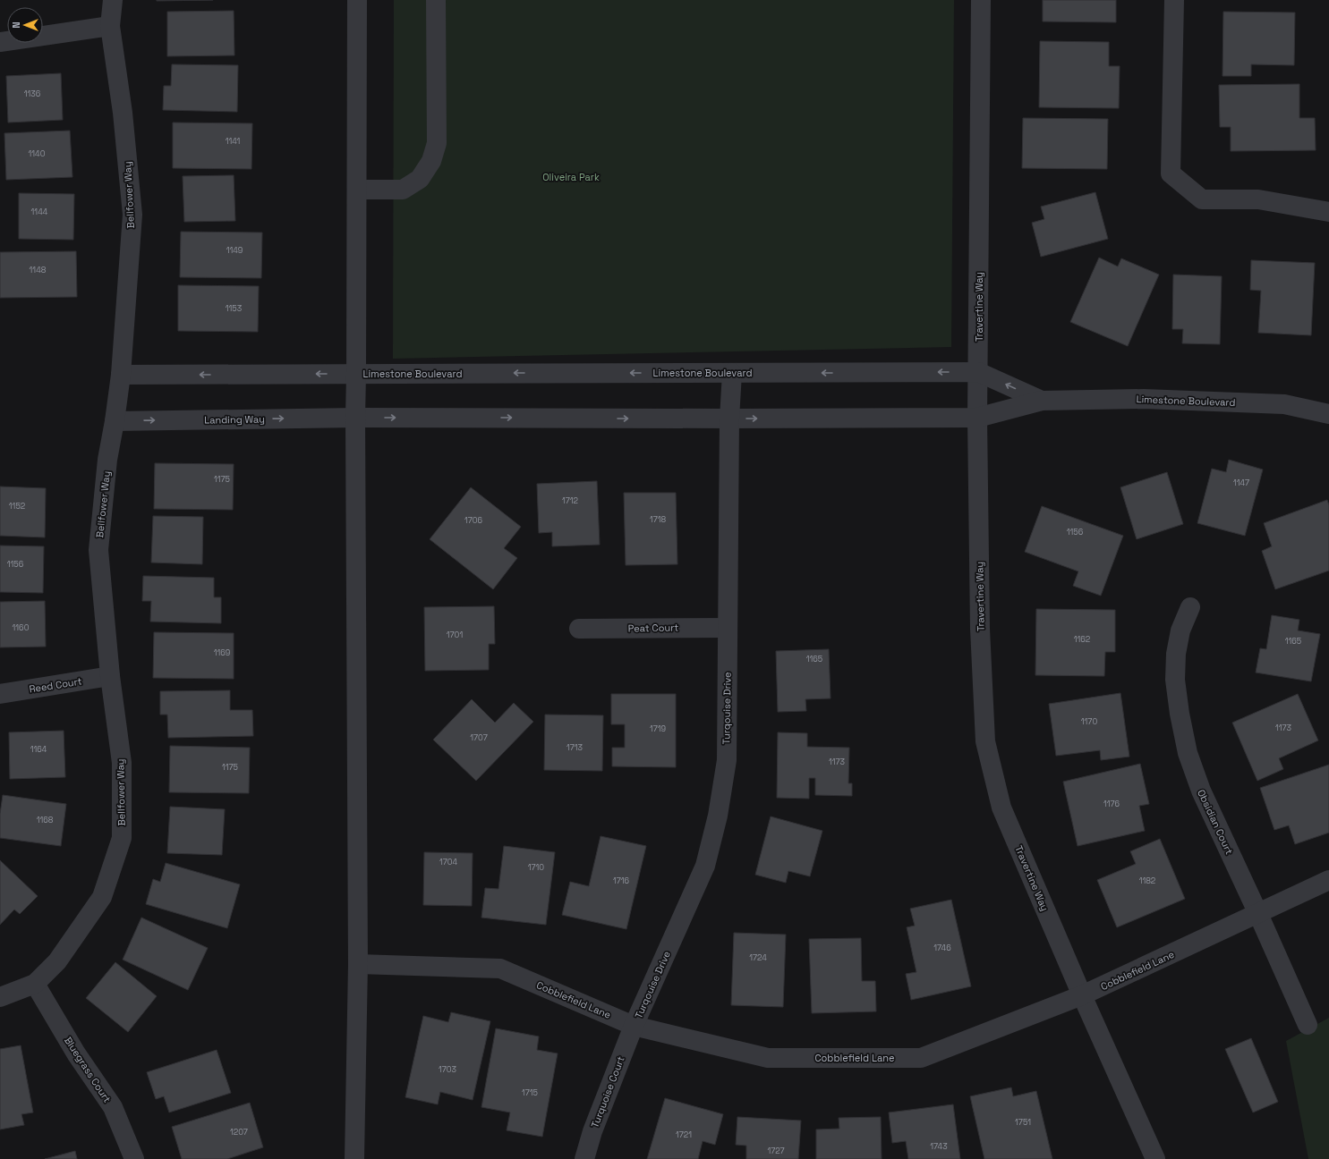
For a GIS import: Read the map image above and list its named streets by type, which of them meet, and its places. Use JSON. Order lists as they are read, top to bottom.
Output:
{
  "streets": {
    "street": [
      "Bellfower Way",
      "Travertine Way",
      "Limestone Boulevard",
      "Landing Way",
      "Peat Court",
      "Reed Court",
      "Turqouise Drive",
      "Obsidian Court",
      "Cobblefield Lane",
      "Bluegrass Court",
      "Turquoise Court"
    ]
  },
  "crossings": [
    ["Bellfower Way", "Landing Way"],
    ["Bellfower Way", "Reed Court"],
    ["Bellfower Way", "Bluegrass Court"],
    ["Travertine Way", "Limestone Boulevard"],
    ["Travertine Way", "Cobblefield Lane"],
    ["Limestone Boulevard", "Landing Way"],
    ["Limestone Boulevard", "Turqouise Drive"],
    ["Peat Court", "Turqouise Drive"],
    ["Turqouise Drive", "Cobblefield Lane"],
    ["Turqouise Drive", "Turquoise Court"],
    ["Obsidian Court", "Cobblefield Lane"],
    ["Cobblefield Lane", "Turquoise Court"]
  ],
  "parks": ["Oliveira Park"],
  "house_numbers": [
    "1136",
    "1141",
    "1140",
    "1144",
    "1149",
    "1148",
    "1153",
    "1175",
    "1147",
    "1712",
    "1152",
    "1718",
    "1706",
    "1156",
    "1156",
    "1160",
    "1701",
    "1162",
    "1165",
    "1169",
    "1165",
    "1170",
    "1173",
    "1719",
    "1707",
    "1713",
    "1164",
    "1173",
    "1175",
    "1176",
    "1168",
    "1704",
    "1710",
    "1716",
    "1182",
    "1746",
    "1724",
    "1703",
    "1715",
    "1751",
    "1207",
    "1721",
    "1743",
    "1727"
  ],
  "north": "left"
}
